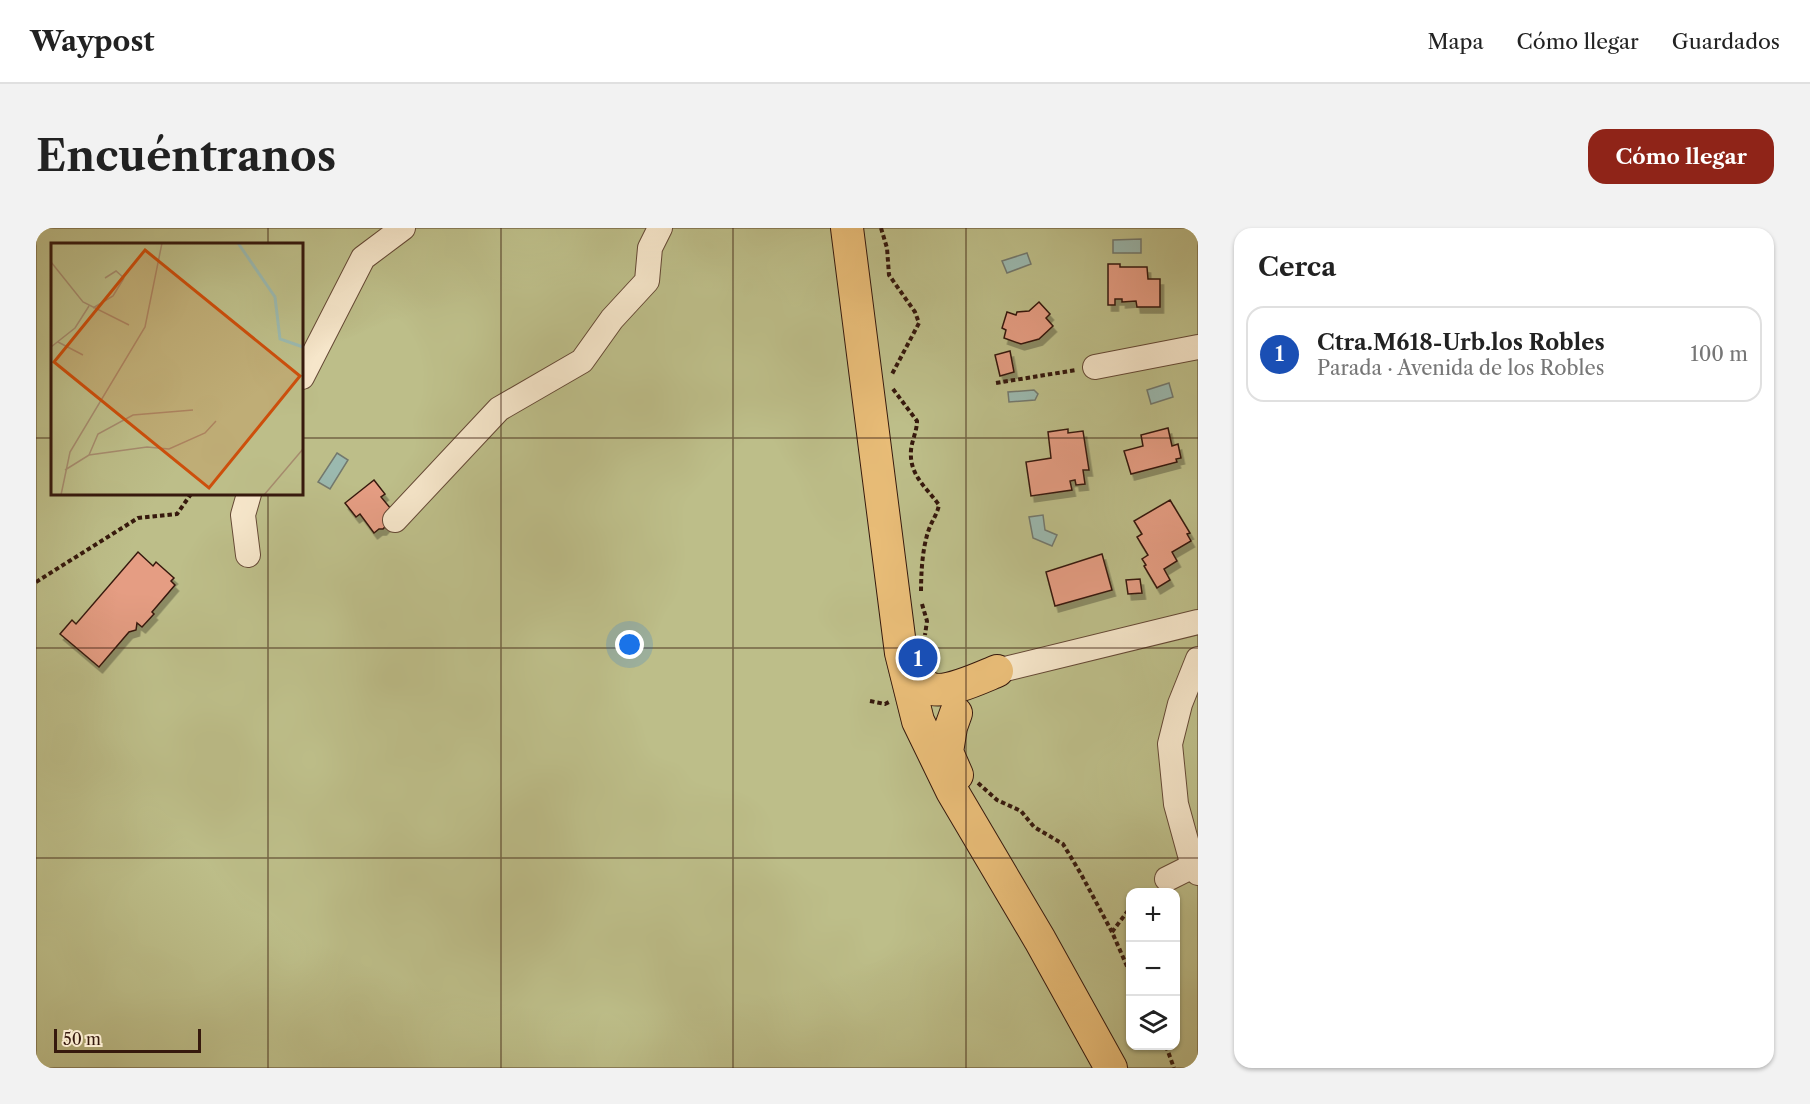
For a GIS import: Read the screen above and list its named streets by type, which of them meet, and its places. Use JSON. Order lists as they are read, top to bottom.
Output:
{
  "scale_bar": "50 m",
  "page": {
    "header": "Waypost",
    "nav": ["Mapa", "Cómo llegar", "Guardados"],
    "buttons": "Cómo llegar",
    "title": "Encuéntranos",
    "heading": "Cerca",
    "list": [
      {
        "mark": "1",
        "name": "Ctra.M618-Urb.los Robles",
        "note": "Parada · Avenida de los Robles",
        "value": "100 m"
      }
    ],
    "pins": "1",
    "map_buttons": ["+", "−"],
    "scale": "50 m"
  }
}
